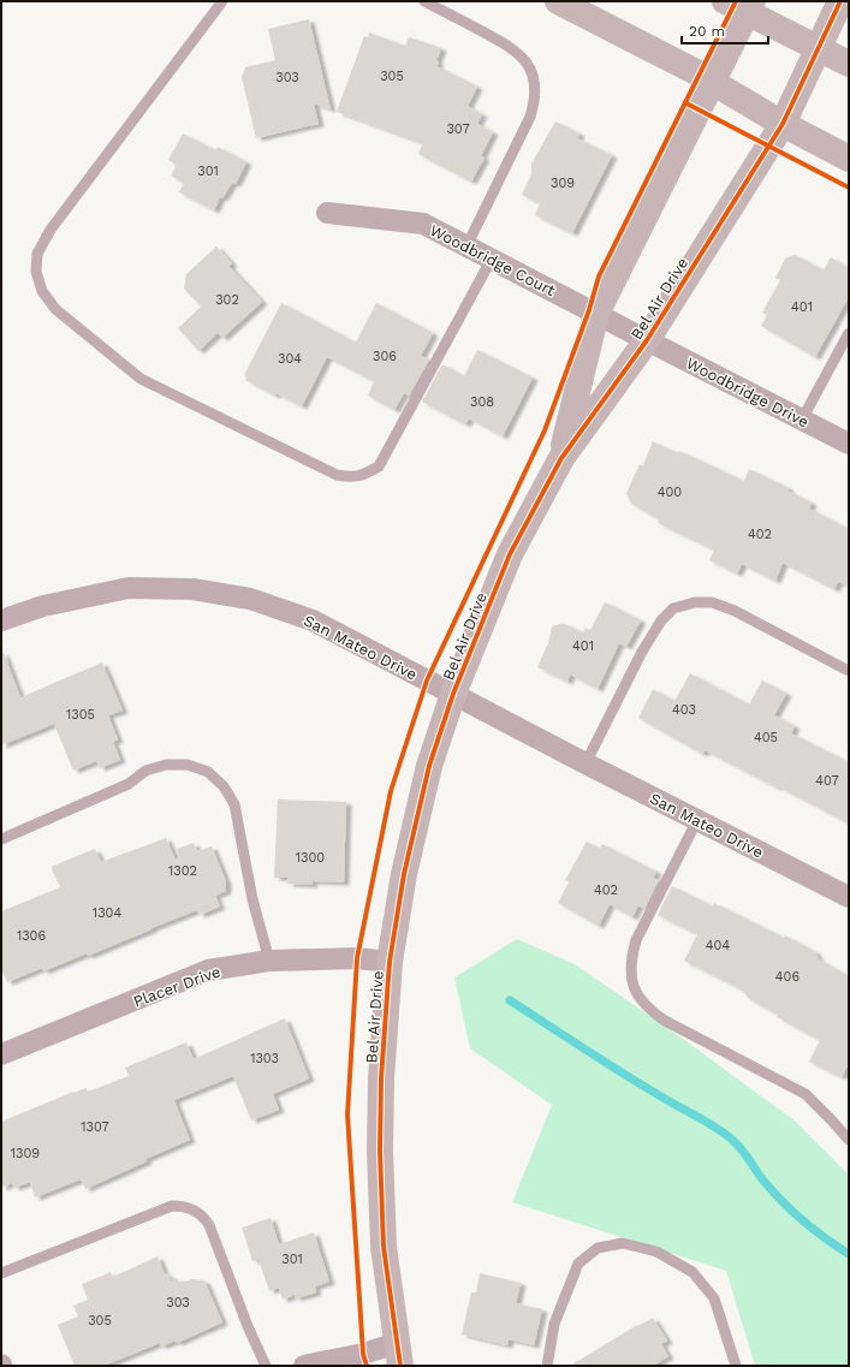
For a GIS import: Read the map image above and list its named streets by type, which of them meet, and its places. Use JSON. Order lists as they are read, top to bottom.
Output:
{
  "streets": {
    "street": [
      "Woodbridge Court",
      "Bel Air Drive",
      "Woodbridge Drive",
      "San Mateo Drive",
      "Placer Drive"
    ]
  },
  "crossings": [
    ["Woodbridge Court", "Bel Air Drive"],
    ["Woodbridge Court", "Woodbridge Drive"],
    ["Bel Air Drive", "Woodbridge Drive"],
    ["Bel Air Drive", "San Mateo Drive"],
    ["Bel Air Drive", "Placer Drive"]
  ],
  "house_numbers": [
    "305",
    "303",
    "307",
    "301",
    "309",
    "302",
    "401",
    "306",
    "304",
    "308",
    "400",
    "402",
    "401",
    "403",
    "1305",
    "405",
    "407",
    "1300",
    "1302",
    "402",
    "1304",
    "1306",
    "404",
    "406",
    "1303",
    "1307",
    "1309",
    "301",
    "303",
    "305"
  ],
  "scale_bar": "20 m"
}
